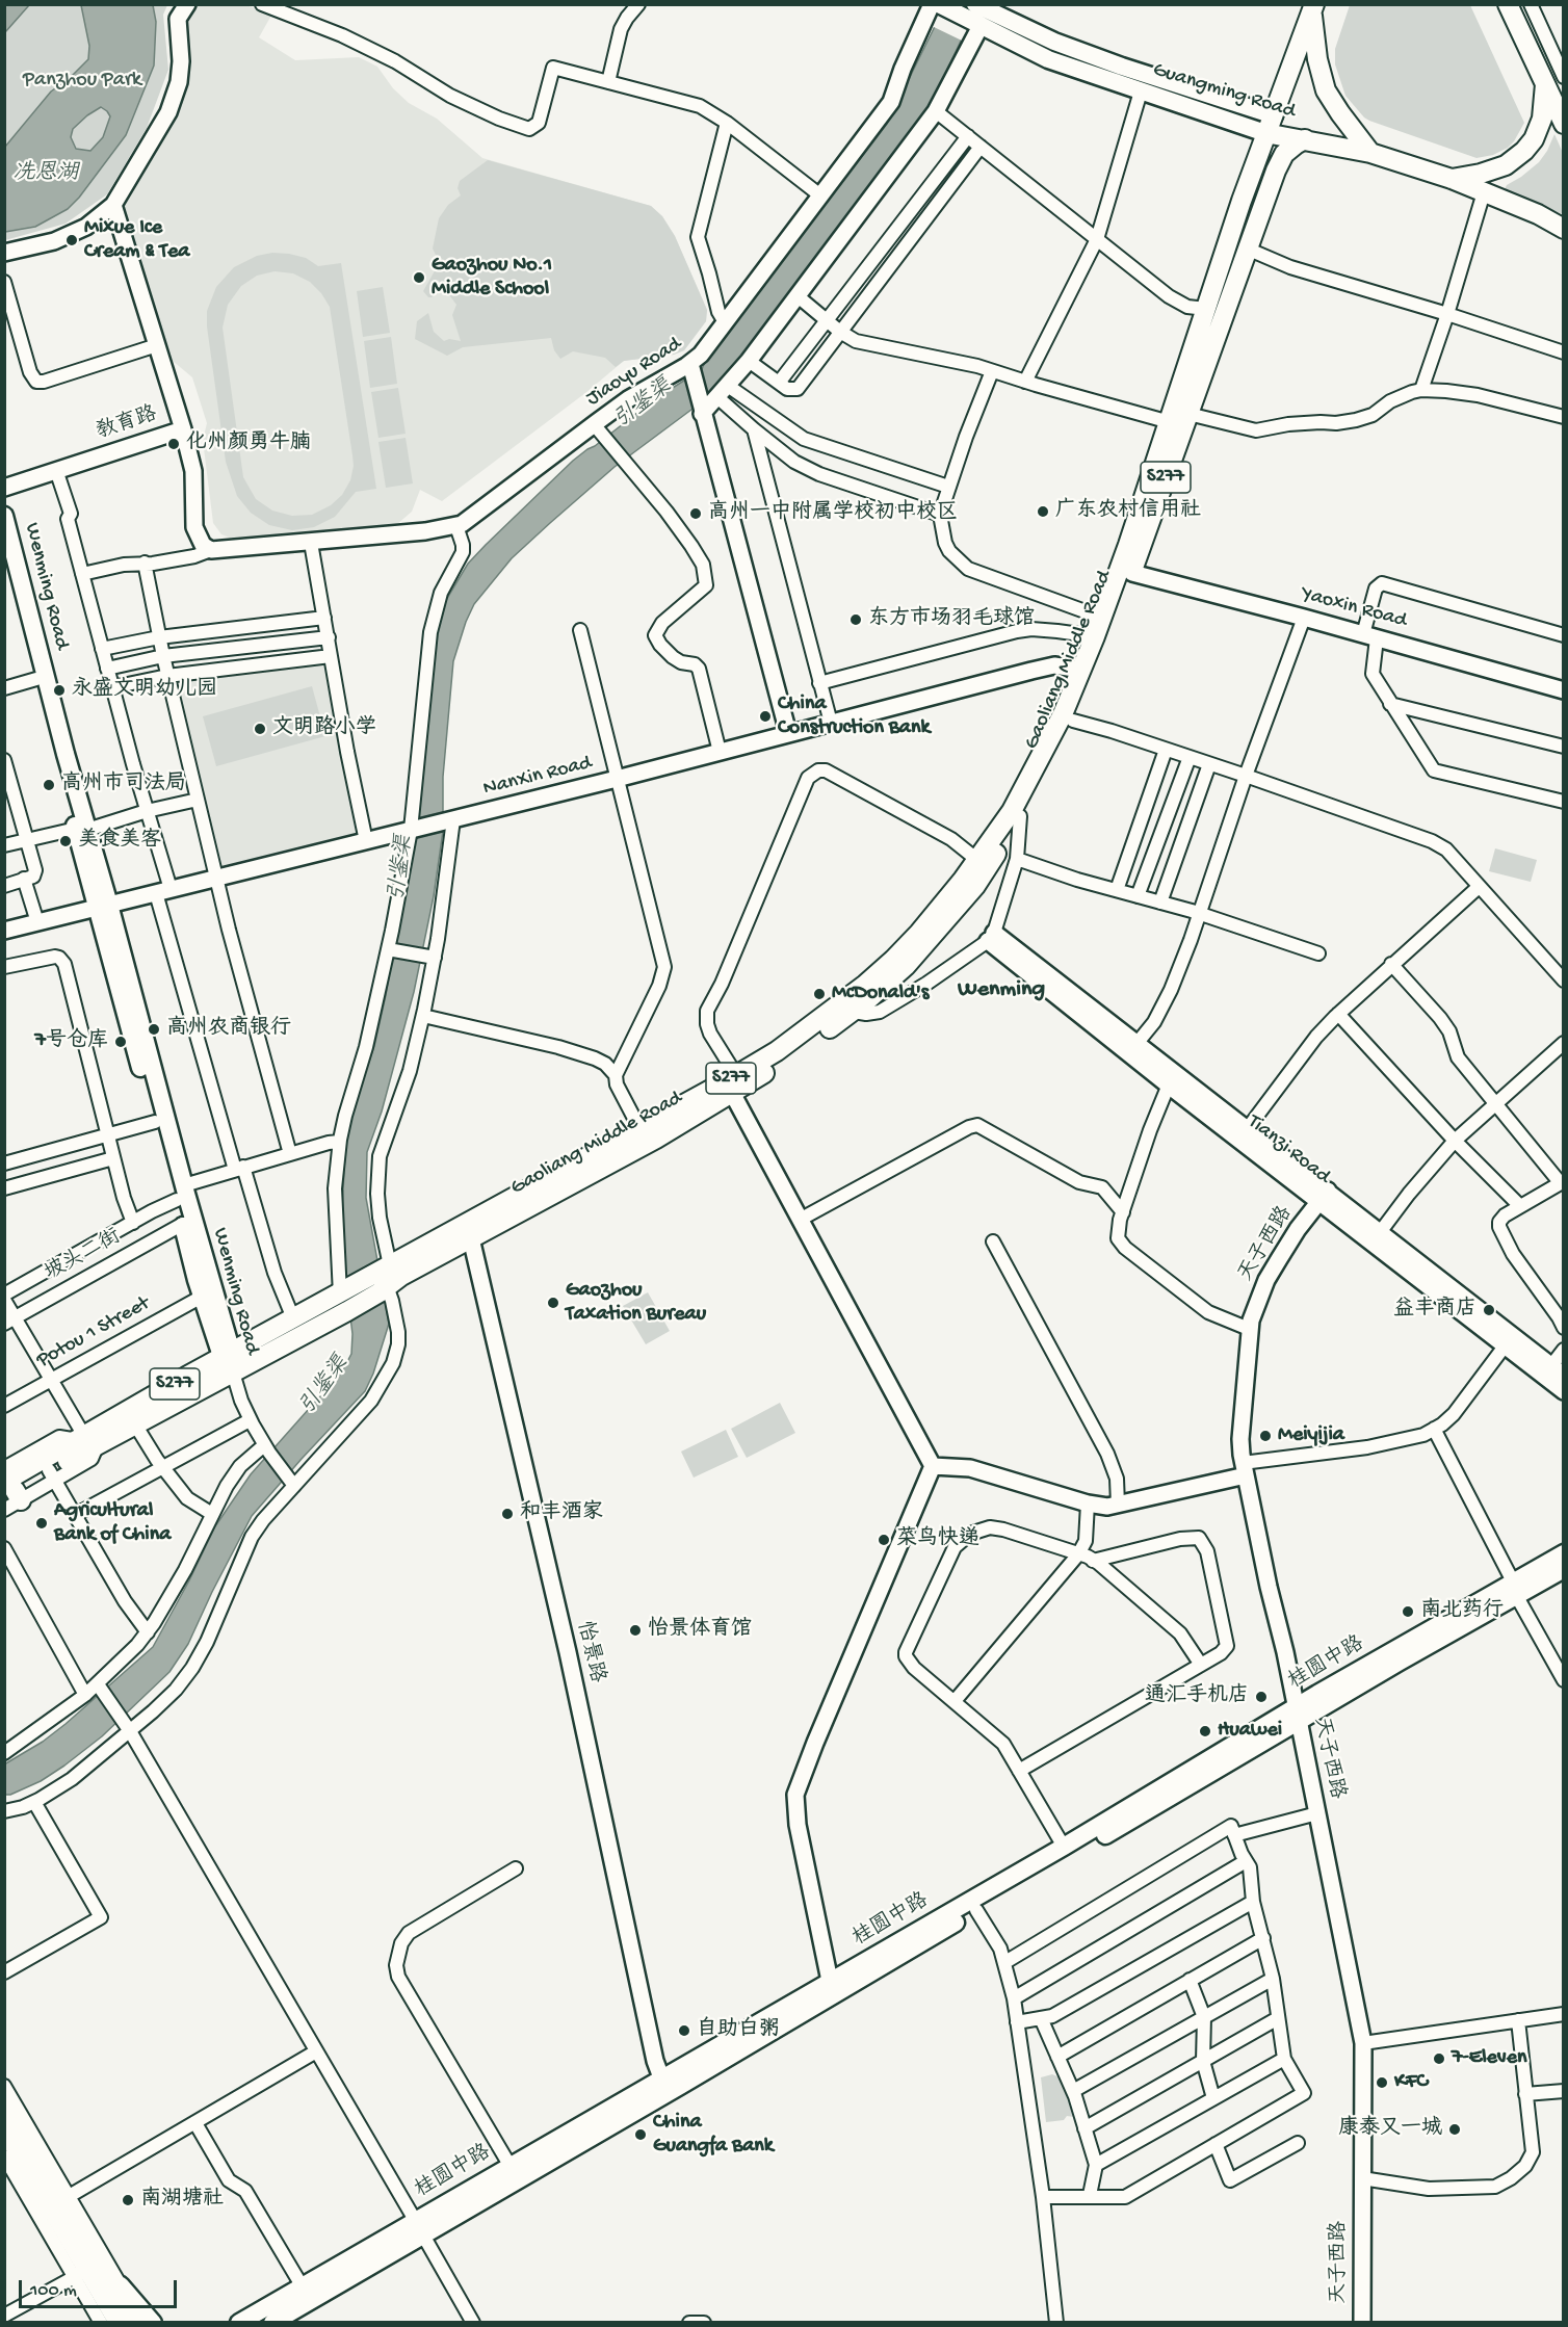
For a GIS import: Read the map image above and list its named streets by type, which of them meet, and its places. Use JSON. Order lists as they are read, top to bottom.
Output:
{
  "streets": {
    "main road": [
      "Guangming Road",
      "S277",
      "Wenming Road",
      "Gaoliang Middle Road",
      "桂圆中路"
    ],
    "street": [
      "Jiaoyu Road",
      "教育路",
      "Yaoxin Road",
      "NanXin Road",
      "Tianzi Road",
      "天子西路",
      "坡头二街",
      "Potou 1 Street",
      "怡景路"
    ]
  },
  "crossings": [
    ["Guangming Road", "S277"],
    ["Guangming Road", "Gaoliang Middle Road"],
    ["Jiaoyu Road", "教育路"],
    ["S277", "Gaoliang Middle Road"],
    ["Wenming Road", "Gaoliang Middle Road"],
    ["Wenming Road", "NanXin Road"],
    ["Wenming Road", "坡头二街"],
    ["Wenming Road", "Potou 1 Street"],
    ["Yaoxin Road", "Gaoliang Middle Road"],
    ["Gaoliang Middle Road", "NanXin Road"],
    ["Gaoliang Middle Road", "怡景路"],
    ["Tianzi Road", "天子西路"],
    ["天子西路", "桂圆中路"],
    ["怡景路", "桂圆中路"]
  ],
  "districts": ["Wenming"],
  "water": ["冼恩湖", "引鉴渠"],
  "parks": ["Panzhou Park"],
  "places": [
    "Mixue Ice Cream & Tea",
    "Gaozhou No.1 Middle School",
    "化州颜勇牛腩",
    "广东农村信用社",
    "高州一中附属学校初中校区",
    "东方市场羽毛球馆",
    "永盛文明幼儿园",
    "China Construction Bank",
    "文明路小学",
    "高州市司法局",
    "美食美客",
    "McDonald's",
    "高州农商银行",
    "7号仓库",
    "Gaozhou Taxation Bureau",
    "益丰商店",
    "Meiyijia",
    "和丰酒家",
    "Agricultural Bank of China",
    "菜鸟快递",
    "南北药行",
    "怡景体育馆",
    "通汇手机店",
    "Huawei",
    "自助白粥",
    "7-Eleven",
    "KFC",
    "康泰又一城",
    "China Guangfa Bank",
    "南湖塘社"
  ],
  "scale_bar": "100 m"
}
